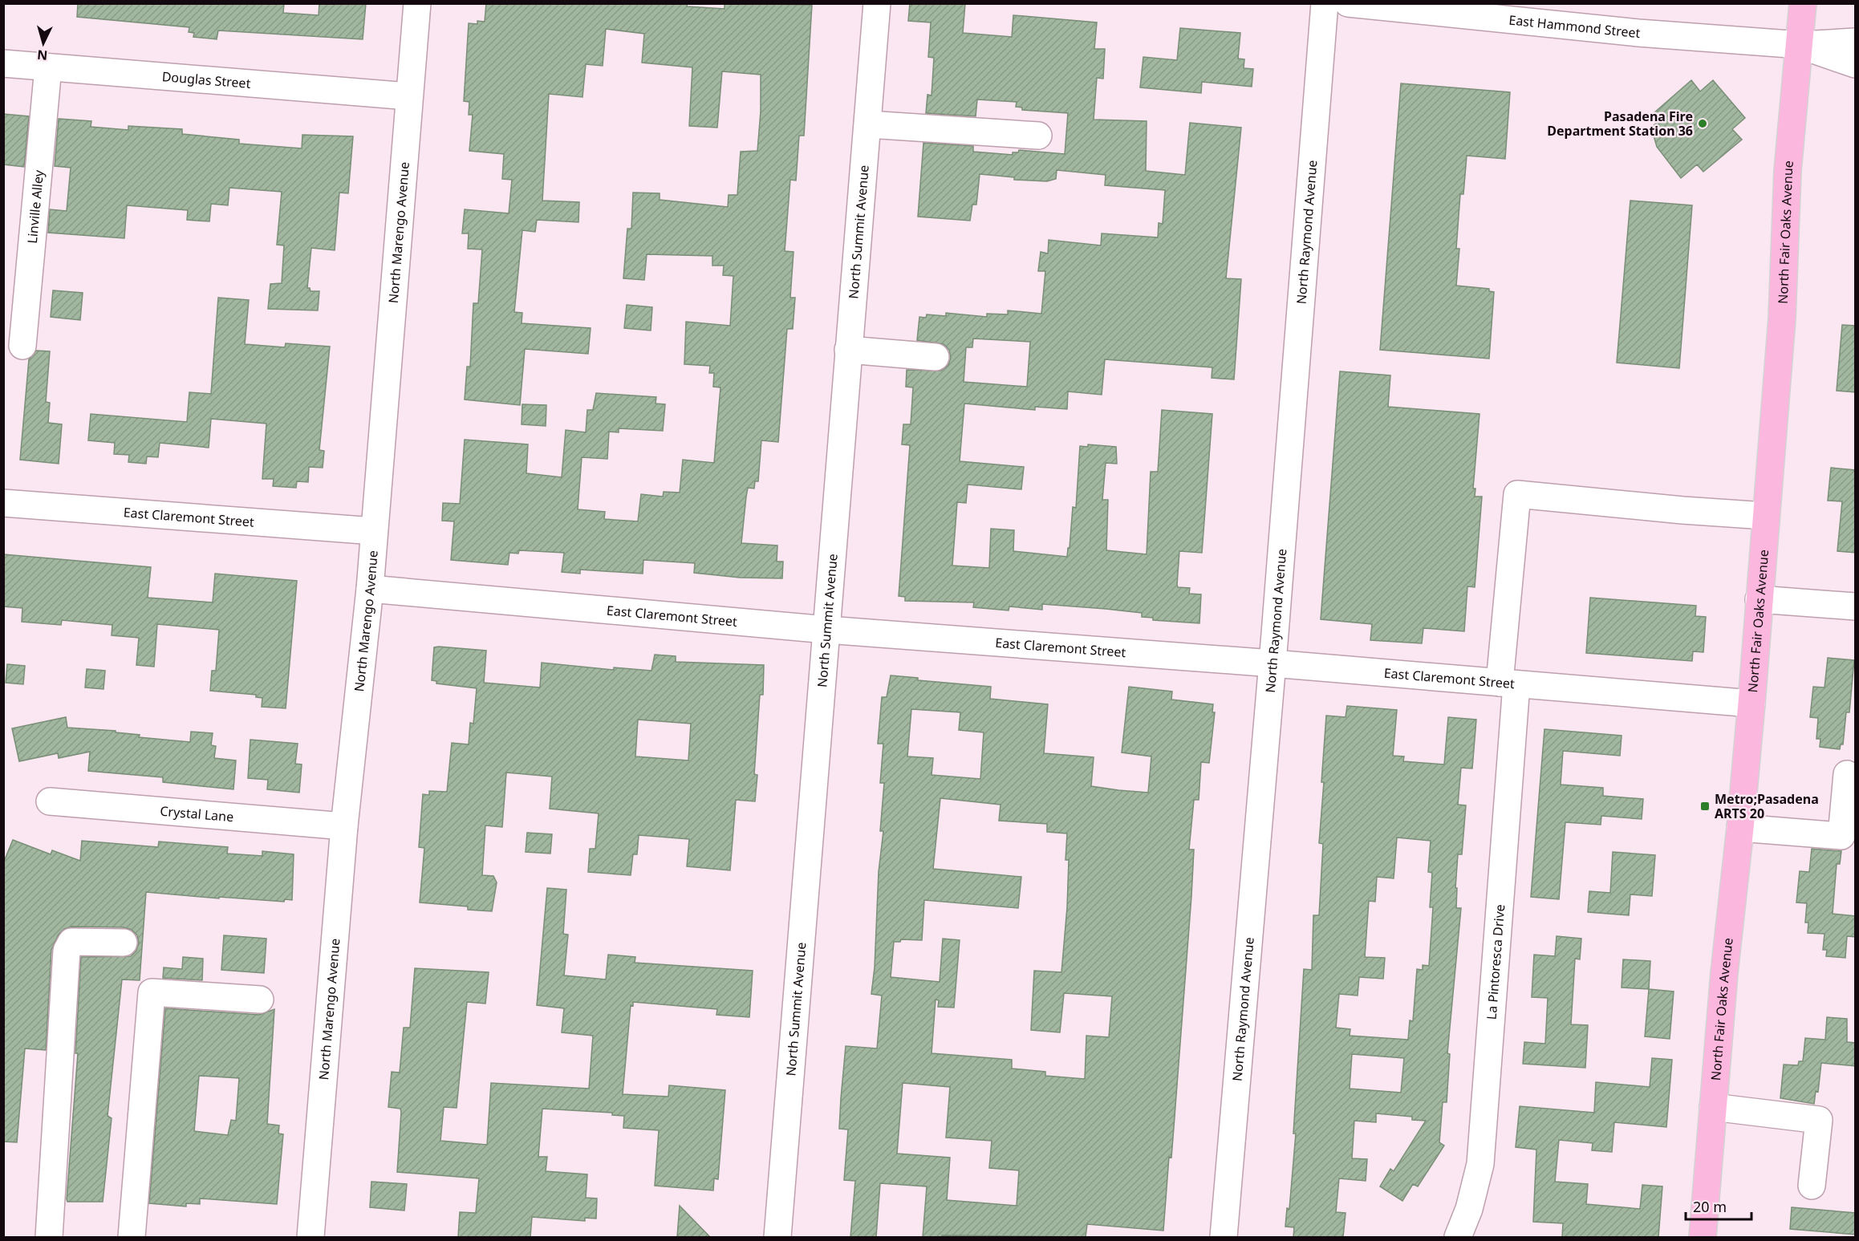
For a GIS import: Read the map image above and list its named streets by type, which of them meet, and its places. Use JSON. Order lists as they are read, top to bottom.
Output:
{
  "streets": {
    "main road": ["North Fair Oaks Avenue"],
    "street": [
      "East Hammond Street",
      "Douglas Street",
      "Linville Alley",
      "North Marengo Avenue",
      "North Summit Avenue",
      "North Raymond Avenue",
      "East Claremont Street",
      "Crystal Lane",
      "La Pintoresca Drive"
    ]
  },
  "crossings": [
    ["East Hammond Street", "North Fair Oaks Avenue"],
    ["Douglas Street", "Linville Alley"],
    ["Douglas Street", "North Marengo Avenue"],
    ["North Marengo Avenue", "East Claremont Street"],
    ["North Marengo Avenue", "Crystal Lane"],
    ["North Summit Avenue", "East Claremont Street"],
    ["North Raymond Avenue", "East Claremont Street"],
    ["North Fair Oaks Avenue", "East Claremont Street"],
    ["North Fair Oaks Avenue", "La Pintoresca Drive"],
    ["East Claremont Street", "La Pintoresca Drive"]
  ],
  "places": {
    "other": ["Pasadena Fire Department Station 36"],
    "transit": ["Metro;Pasadena ARTS 20"]
  },
  "scale_bar": "20 m",
  "north": "bottom"
}
